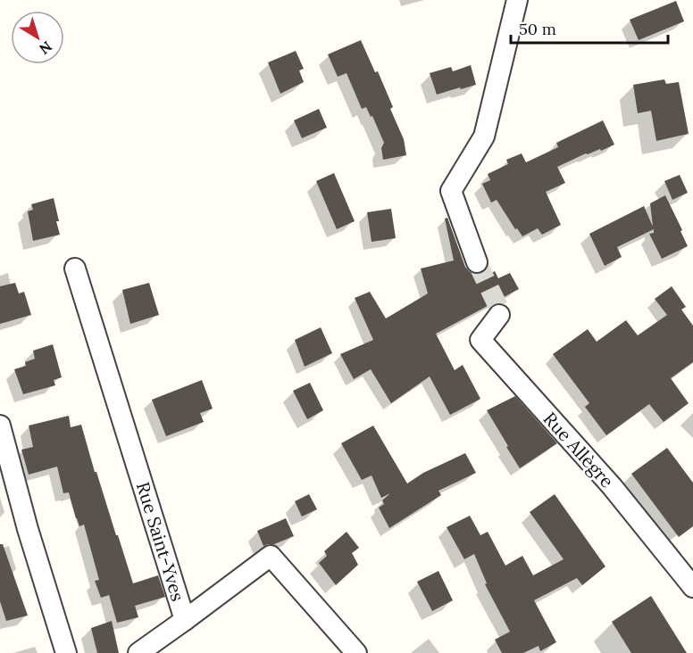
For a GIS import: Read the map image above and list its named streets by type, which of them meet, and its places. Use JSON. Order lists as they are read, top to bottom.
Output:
{
  "streets": {
    "street": ["Rue Allègre", "Rue Saint-Yves"]
  },
  "scale_bar": "50 m",
  "north": "bottom right"
}
